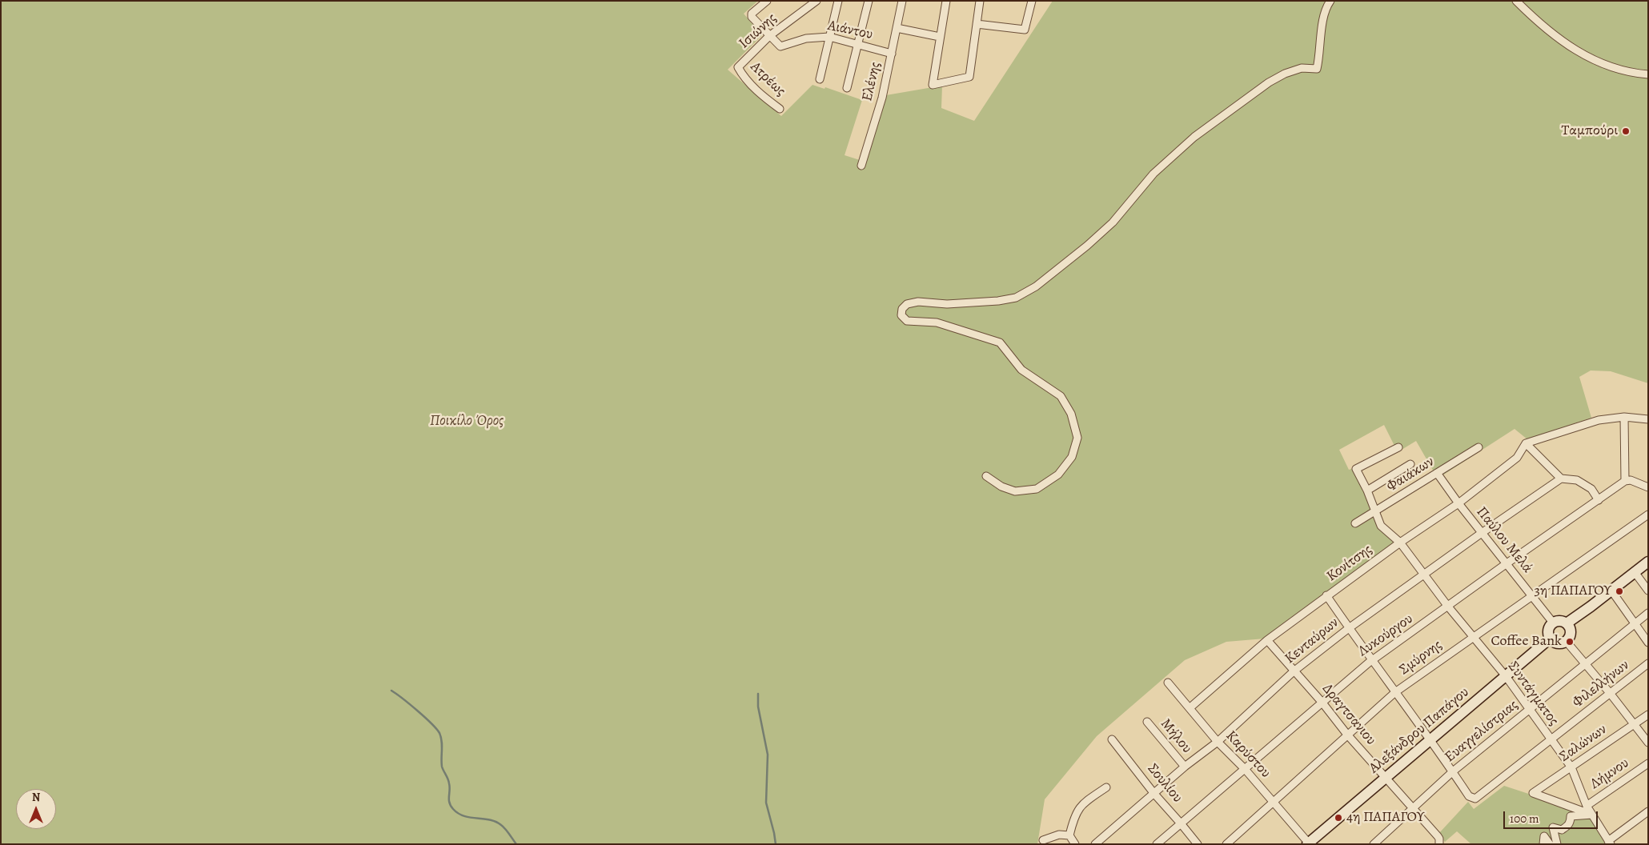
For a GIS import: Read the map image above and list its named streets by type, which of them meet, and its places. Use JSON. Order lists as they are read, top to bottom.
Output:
{
  "streets": {
    "street": [
      "Αιάντου",
      "Ισιώνης",
      "Ατρέως",
      "Ελένης",
      "Φαιάκων",
      "Παύλου Μελά",
      "Κονίτσης",
      "Λυκούργου",
      "Κενταύρων",
      "Σμύρνης",
      "Φιλελλήνων",
      "Συντάγματος",
      "Δραγτσανιου",
      "Αλεξάνδρου Παπάγου",
      "Ευαγγελίστριας",
      "Μήλου",
      "Σαλώνων",
      "Καρύστου",
      "Λήμνου",
      "Σουλίου"
    ]
  },
  "crossings": [
    ["Αιάντου", "Ισιώνης"],
    ["Αιάντου", "Ελένης"],
    ["Ισιώνης", "Ατρέως"],
    ["Φαιάκων", "Παύλου Μελά"],
    ["Φαιάκων", "Συντάγματος"],
    ["Παύλου Μελά", "Κονίτσης"],
    ["Παύλου Μελά", "Λυκούργου"],
    ["Παύλου Μελά", "Κενταύρων"],
    ["Παύλου Μελά", "Σμύρνης"],
    ["Παύλου Μελά", "Αλεξάνδρου Παπάγου"],
    ["Κονίτσης", "Συντάγματος"],
    ["Κονίτσης", "Δραγτσανιου"],
    ["Κονίτσης", "Καρύστου"],
    ["Λυκούργου", "Συντάγματος"],
    ["Λυκούργου", "Δραγτσανιου"],
    ["Λυκούργου", "Καρύστου"],
    ["Λυκούργου", "Σουλίου"],
    ["Κενταύρων", "Συντάγματος"],
    ["Κενταύρων", "Δραγτσανιου"],
    ["Κενταύρων", "Μήλου"],
    ["Κενταύρων", "Καρύστου"],
    ["Κενταύρων", "Σουλίου"],
    ["Σμύρνης", "Συντάγματος"],
    ["Σμύρνης", "Δραγτσανιου"],
    ["Σμύρνης", "Καρύστου"],
    ["Φιλελλήνων", "Συντάγματος"],
    ["Φιλελλήνων", "Ευαγγελίστριας"],
    ["Συντάγματος", "Αλεξάνδρου Παπάγου"],
    ["Συντάγματος", "Ευαγγελίστριας"],
    ["Συντάγματος", "Σαλώνων"],
    ["Συντάγματος", "Λήμνου"],
    ["Δραγτσανιου", "Αλεξάνδρου Παπάγου"],
    ["Δραγτσανιου", "Ευαγγελίστριας"],
    ["Αλεξάνδρου Παπάγου", "Καρύστου"]
  ],
  "parks": ["Ποικίλο Όρος"],
  "places": [
    "Ταμπούρι",
    "3η ΠΑΠΑΓΟΥ",
    "Coffee Bank",
    "4η ΠΑΠΑΓΟΥ"
  ],
  "scale_bar": "100 m",
  "north": "top"
}
